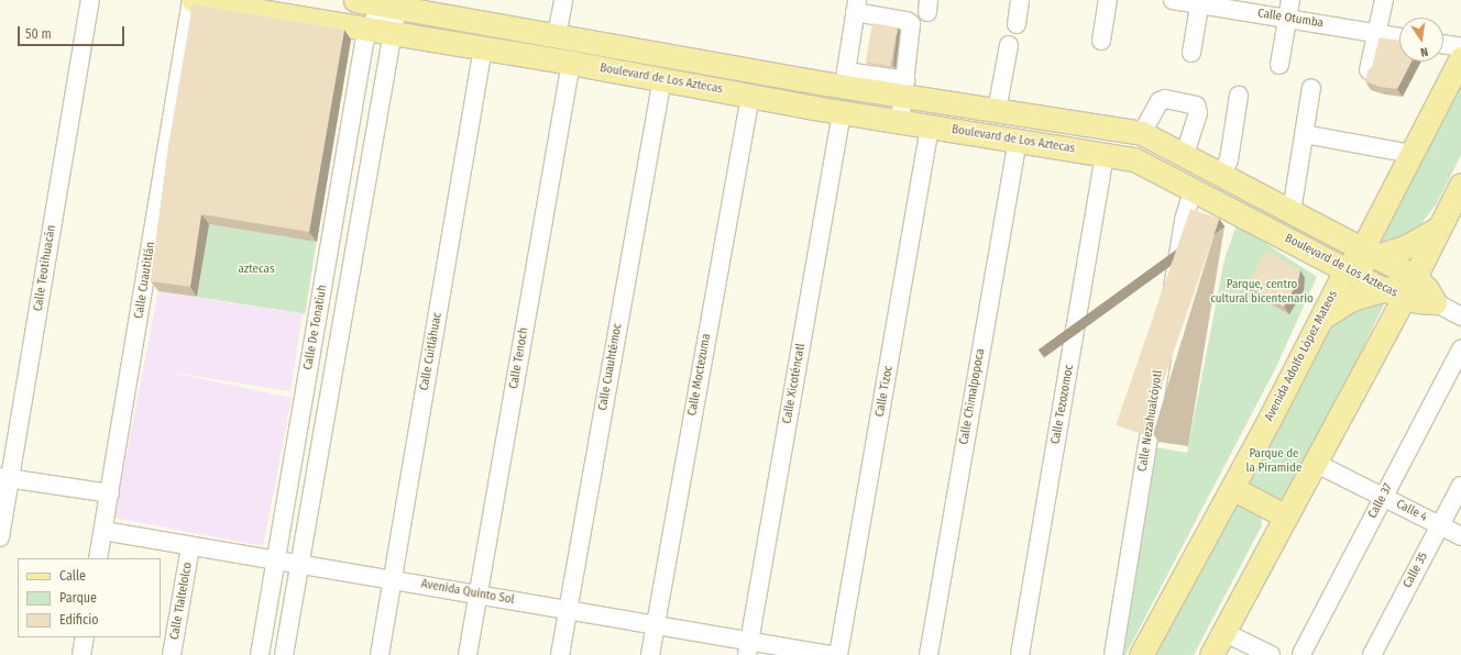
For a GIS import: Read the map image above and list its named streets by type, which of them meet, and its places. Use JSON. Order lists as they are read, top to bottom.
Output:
{
  "streets": {
    "main road": ["Boulevard de Los Aztecas", "Avenida Adolfo López Mateos"],
    "street": [
      "Calle Otumba",
      "Calle Teotihuacán",
      "Calle Cuautitlán",
      "Calle De Tonatiuh",
      "Calle Cuitláhuac",
      "Calle Tenoch",
      "Calle Cuauhtémoc",
      "Calle Moctezuma",
      "Calle Xicoténcatl",
      "Calle Tizoc",
      "Calle Chimalpopoca",
      "Calle Tezozomoc",
      "Calle Nezahualcóyotl",
      "Calle 37",
      "Calle 4",
      "Calle 35",
      "Avenida Quinto Sol",
      "Calle Tlaltelolco"
    ]
  },
  "crossings": [
    ["Boulevard de Los Aztecas", "Calle Cuautitlán"],
    ["Boulevard de Los Aztecas", "Calle De Tonatiuh"],
    ["Boulevard de Los Aztecas", "Calle Cuitláhuac"],
    ["Boulevard de Los Aztecas", "Avenida Adolfo López Mateos"],
    ["Boulevard de Los Aztecas", "Calle Tenoch"],
    ["Boulevard de Los Aztecas", "Calle Cuauhtémoc"],
    ["Boulevard de Los Aztecas", "Calle Moctezuma"],
    ["Boulevard de Los Aztecas", "Calle Xicoténcatl"],
    ["Boulevard de Los Aztecas", "Calle Tizoc"],
    ["Boulevard de Los Aztecas", "Calle Chimalpopoca"],
    ["Boulevard de Los Aztecas", "Calle Tezozomoc"],
    ["Boulevard de Los Aztecas", "Calle Nezahualcóyotl"],
    ["Calle Cuautitlán", "Avenida Quinto Sol"],
    ["Calle De Tonatiuh", "Avenida Quinto Sol"],
    ["Calle Cuitláhuac", "Avenida Quinto Sol"],
    ["Calle Tenoch", "Avenida Quinto Sol"],
    ["Calle Cuauhtémoc", "Avenida Quinto Sol"],
    ["Calle Moctezuma", "Avenida Quinto Sol"],
    ["Calle Xicoténcatl", "Avenida Quinto Sol"],
    ["Calle 37", "Calle 4"],
    ["Calle 4", "Calle 35"],
    ["Avenida Quinto Sol", "Calle Tlaltelolco"]
  ],
  "parks": ["aztecas", "Parque, centro cultural bicentenario", "Parque de la Piramide"],
  "legend": ["Calle", "Parque", "Edificio"],
  "scale_bar": "50 m",
  "north": "bottom"
}
